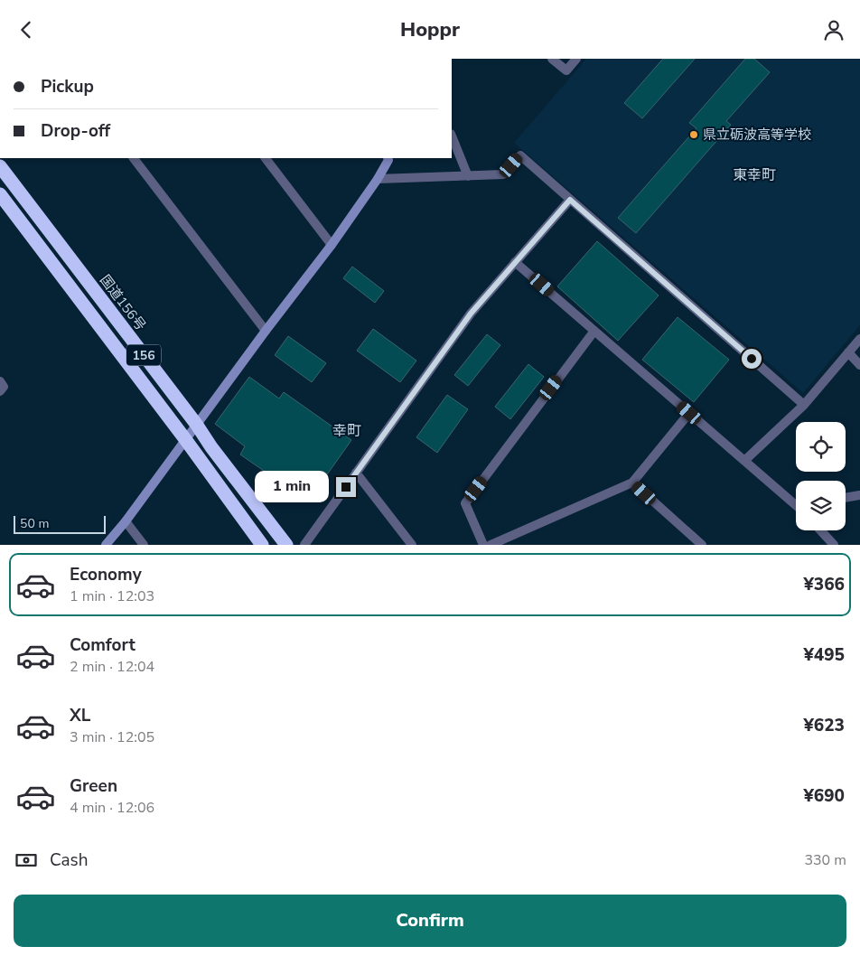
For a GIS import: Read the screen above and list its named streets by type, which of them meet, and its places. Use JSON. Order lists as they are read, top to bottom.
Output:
{
  "streets": {
    "highway": ["国道156号", "156"]
  },
  "districts": ["東幸町", "幸町"],
  "places": ["県立砺波高等学校"],
  "scale_bar": "50 m",
  "page": {
    "header": "Hoppr",
    "banner": ["Pickup", "Drop-off"],
    "bubble": "1 min",
    "scale": "50 m",
    "list": [
      {
        "name": "Economy",
        "note": "1 min · 12:03",
        "value": "¥366"
      },
      {
        "name": "Comfort",
        "note": "2 min · 12:04",
        "value": "¥495"
      },
      {
        "name": "XL",
        "note": "3 min · 12:05",
        "value": "¥623"
      },
      {
        "name": "Green",
        "note": "4 min · 12:06",
        "value": "¥690"
      }
    ],
    "pay": ["Cash", "330 m"],
    "buttons": "Confirm"
  }
}
